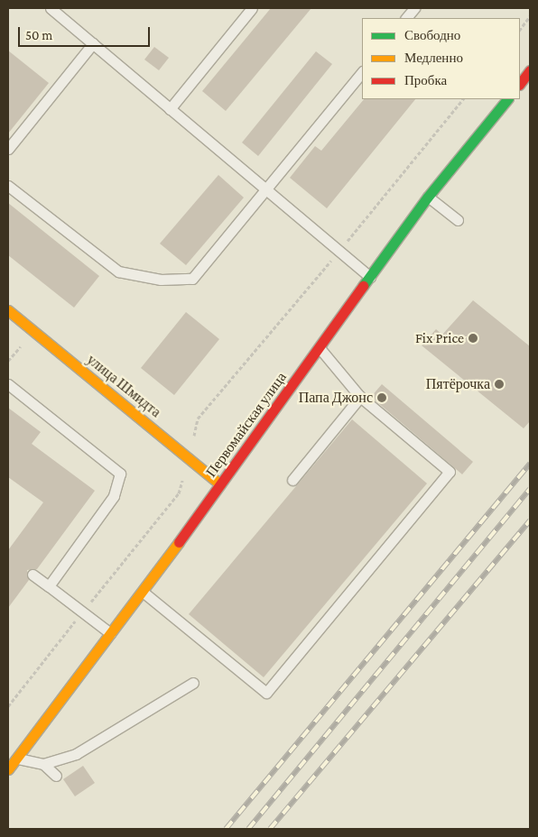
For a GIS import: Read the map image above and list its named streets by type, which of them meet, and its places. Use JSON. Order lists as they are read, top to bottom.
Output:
{
  "streets": {
    "main road": ["улица Шмидта", "Первомайская улица"]
  },
  "crossings": [
    ["улица Шмидта", "Первомайская улица"]
  ],
  "places": ["Fix Price", "Пятёрочка", "Папа Джонс"],
  "legend": ["Свободно", "Медленно", "Пробка"],
  "scale_bar": "50 m"
}
